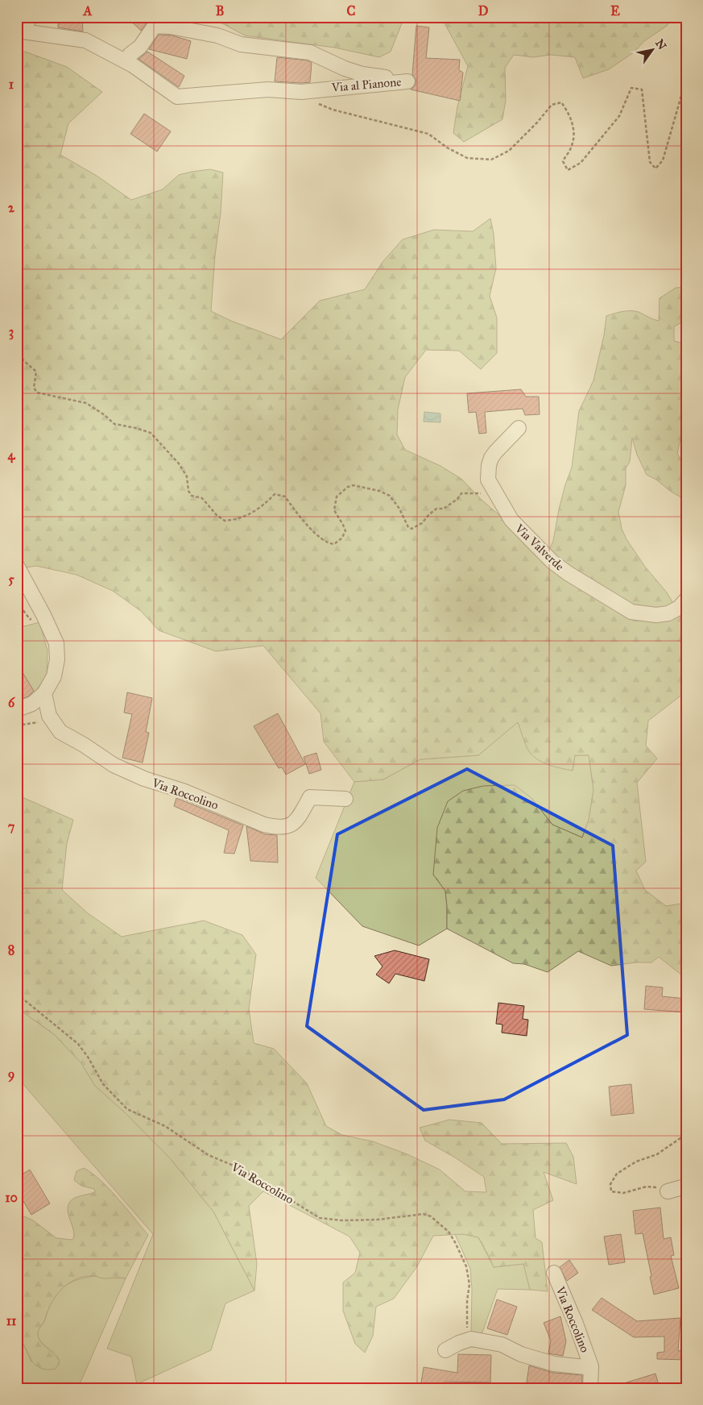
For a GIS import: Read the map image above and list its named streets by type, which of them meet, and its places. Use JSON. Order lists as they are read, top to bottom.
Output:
{
  "streets": {
    "street": ["Via al Pianone", "Via Valverde", "Via Roccolino"]
  },
  "north": "top right",
  "grid": {
    "columns": [
      "A",
      "B",
      "C",
      "D",
      "E"
    ],
    "rows": [
      "1",
      "2",
      "3",
      "4",
      "5",
      "6",
      "7",
      "8",
      "9",
      "10",
      "11"
    ]
  }
}
